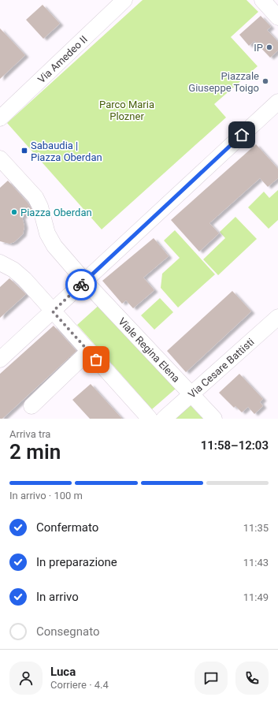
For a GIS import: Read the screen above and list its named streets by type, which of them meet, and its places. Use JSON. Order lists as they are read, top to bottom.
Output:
{
  "streets": {
    "street": ["Via Amedeo II", "Viale Regina Elena", "Via Cesare Battisti"]
  },
  "crossings": [
    ["Viale Regina Elena", "Via Cesare Battisti"]
  ],
  "parks": ["Parco Maria Plozner"],
  "places": {
    "other": ["IP", "Piazzale Giuseppe Toigo", "Piazza Oberdan"],
    "transit": ["Sabaudia | Piazza Oberdan"]
  },
  "page": {
    "heading": ["2 min", "Arriva tra", "11:58–12:03"],
    "panel": ["Luca", "Corriere · 4.4"],
    "bar": "In arrivo · 100 m",
    "list": [
      ["Confermato", "11:35"],
      ["In preparazione", "11:43"],
      ["In arrivo", "11:49"],
      "Consegnato"
    ]
  }
}
